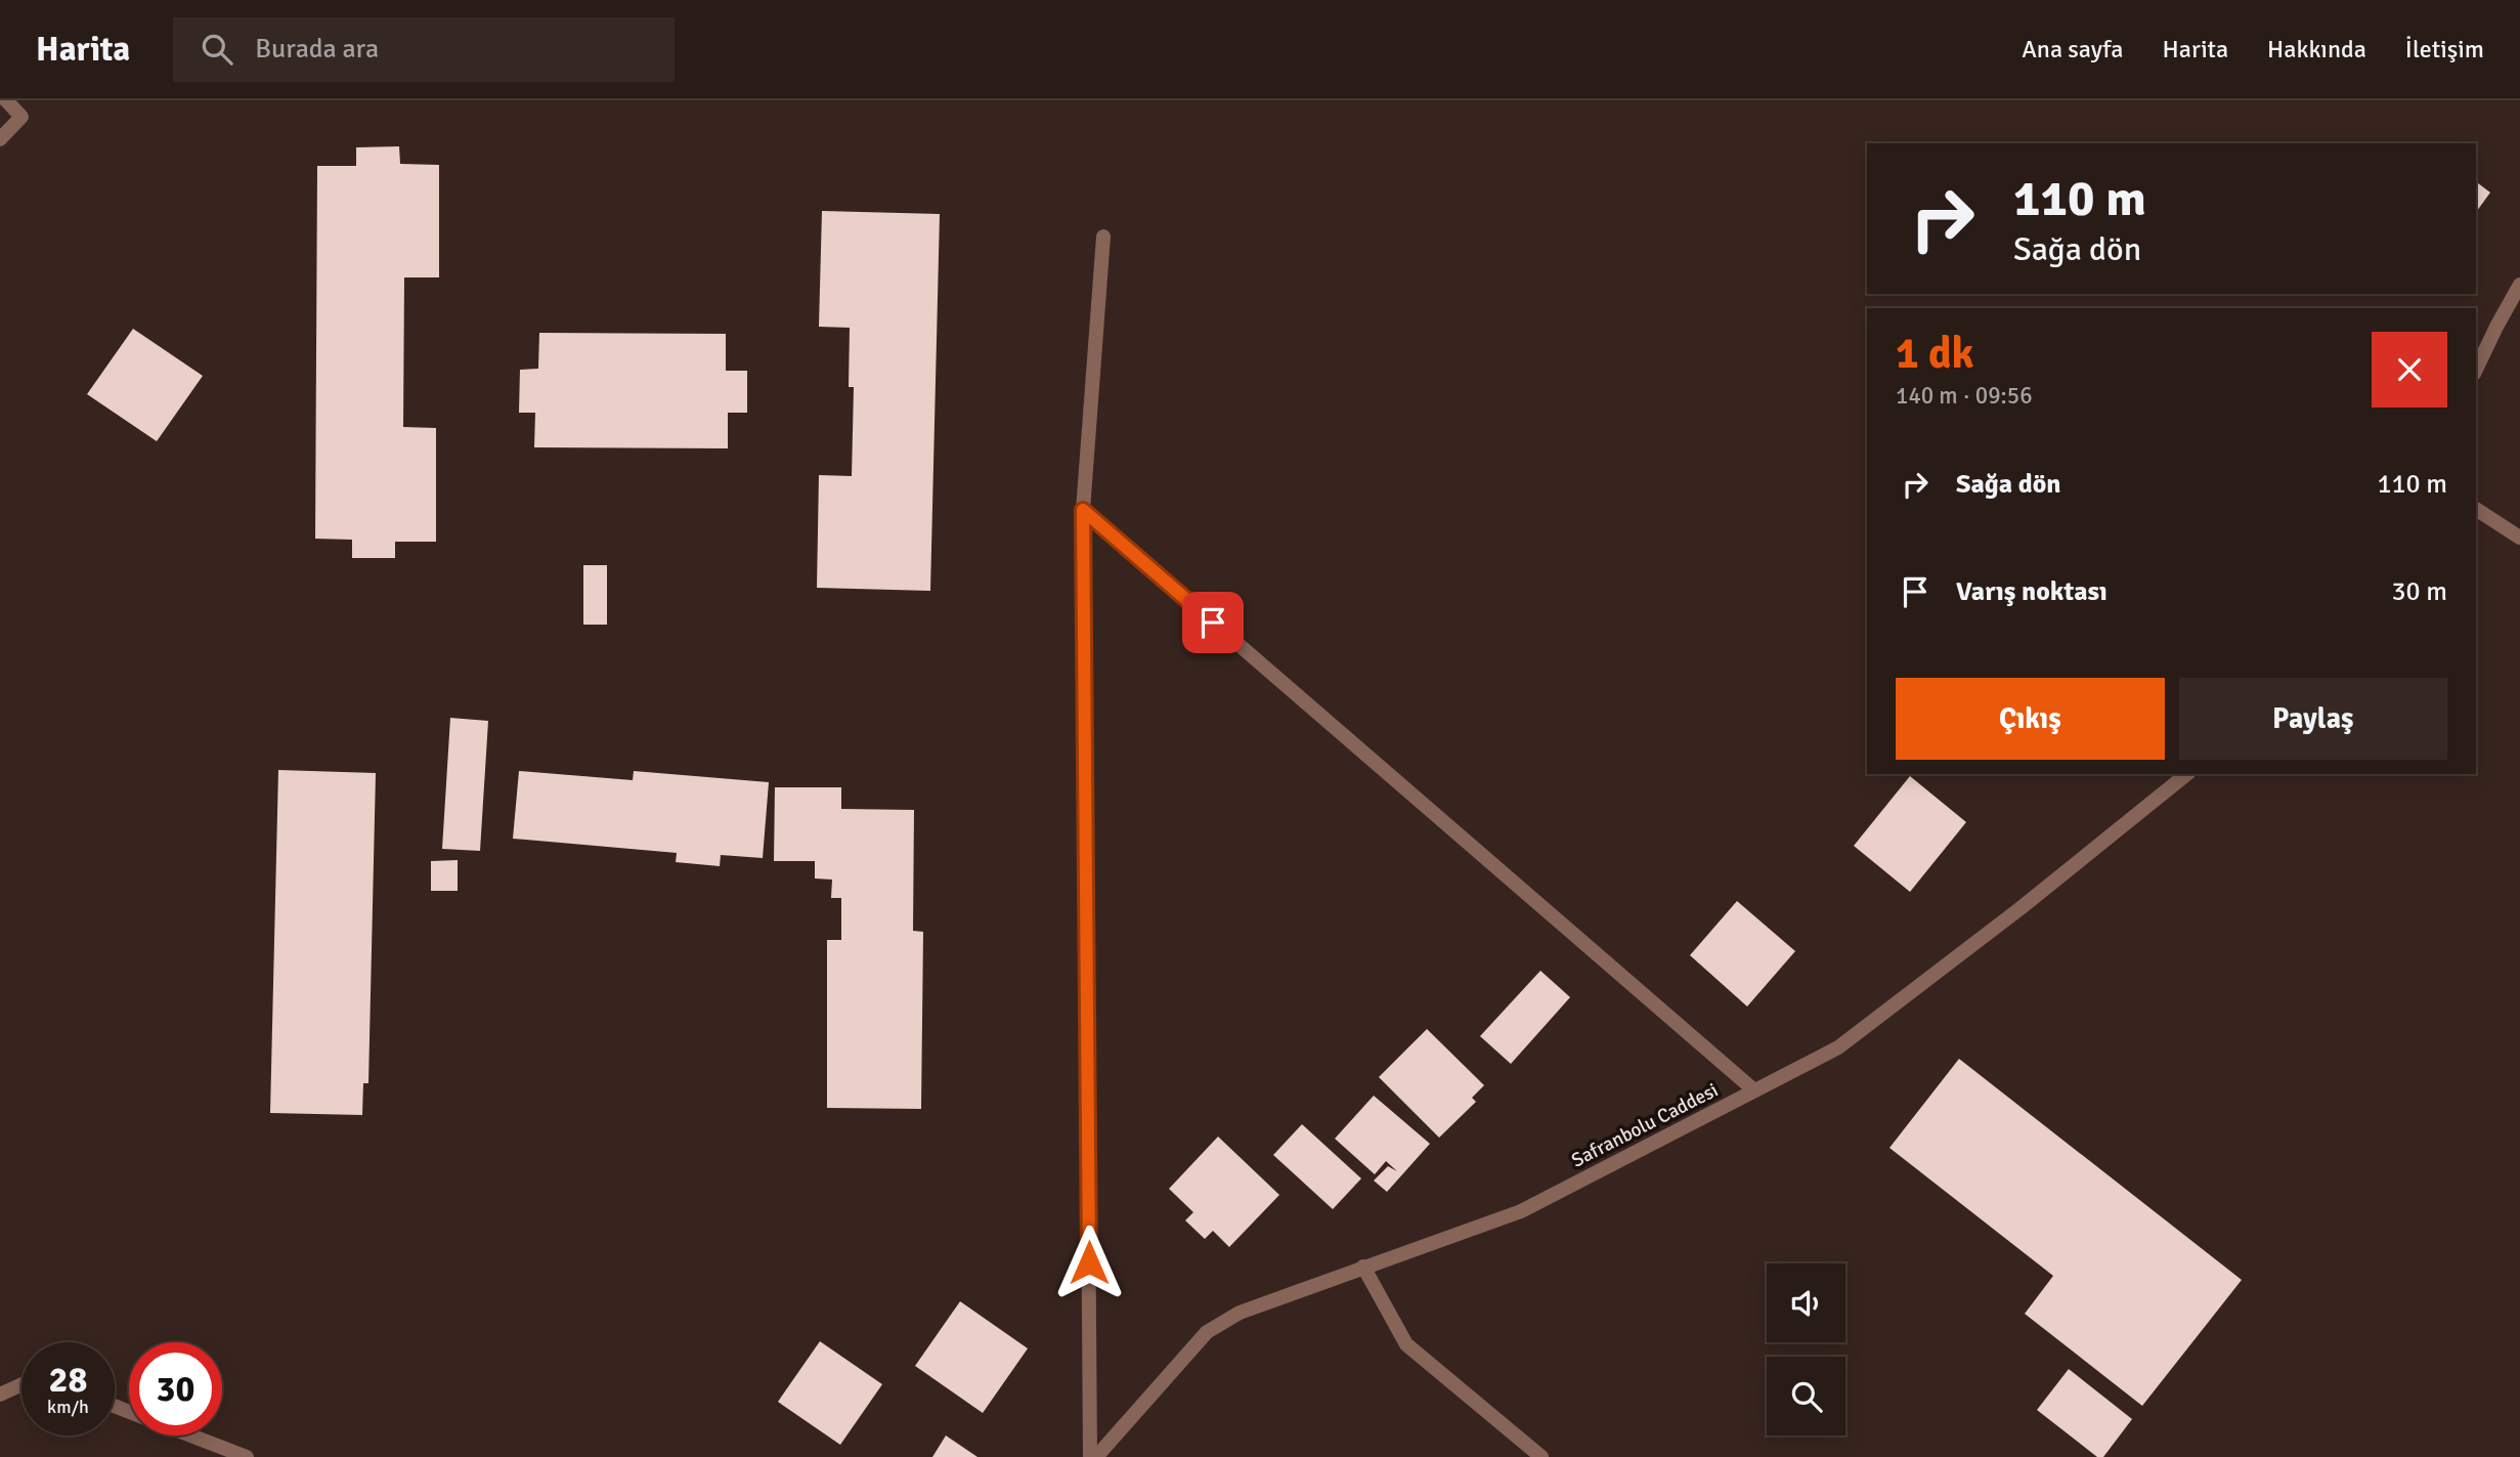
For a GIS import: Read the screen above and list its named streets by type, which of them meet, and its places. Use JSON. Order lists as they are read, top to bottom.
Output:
{
  "streets": {
    "street": ["Safranbolu Caddesi"]
  },
  "page": {
    "header": "Harita",
    "search": "Burada ara",
    "nav": [
      "Ana sayfa",
      "Harita",
      "Hakkında",
      "İletişim"
    ],
    "turn": ["110 m", "Sağa dön"],
    "heading": ["1 dk", "140 m · 09:56"],
    "list": [
      {
        "name": "Sağa dön",
        "value": "110 m"
      },
      {
        "name": "Varış noktası",
        "value": "30 m"
      }
    ],
    "buttons": ["Çıkış", "Paylaş"],
    "speed": "28 km/h",
    "limit": "30"
  }
}
